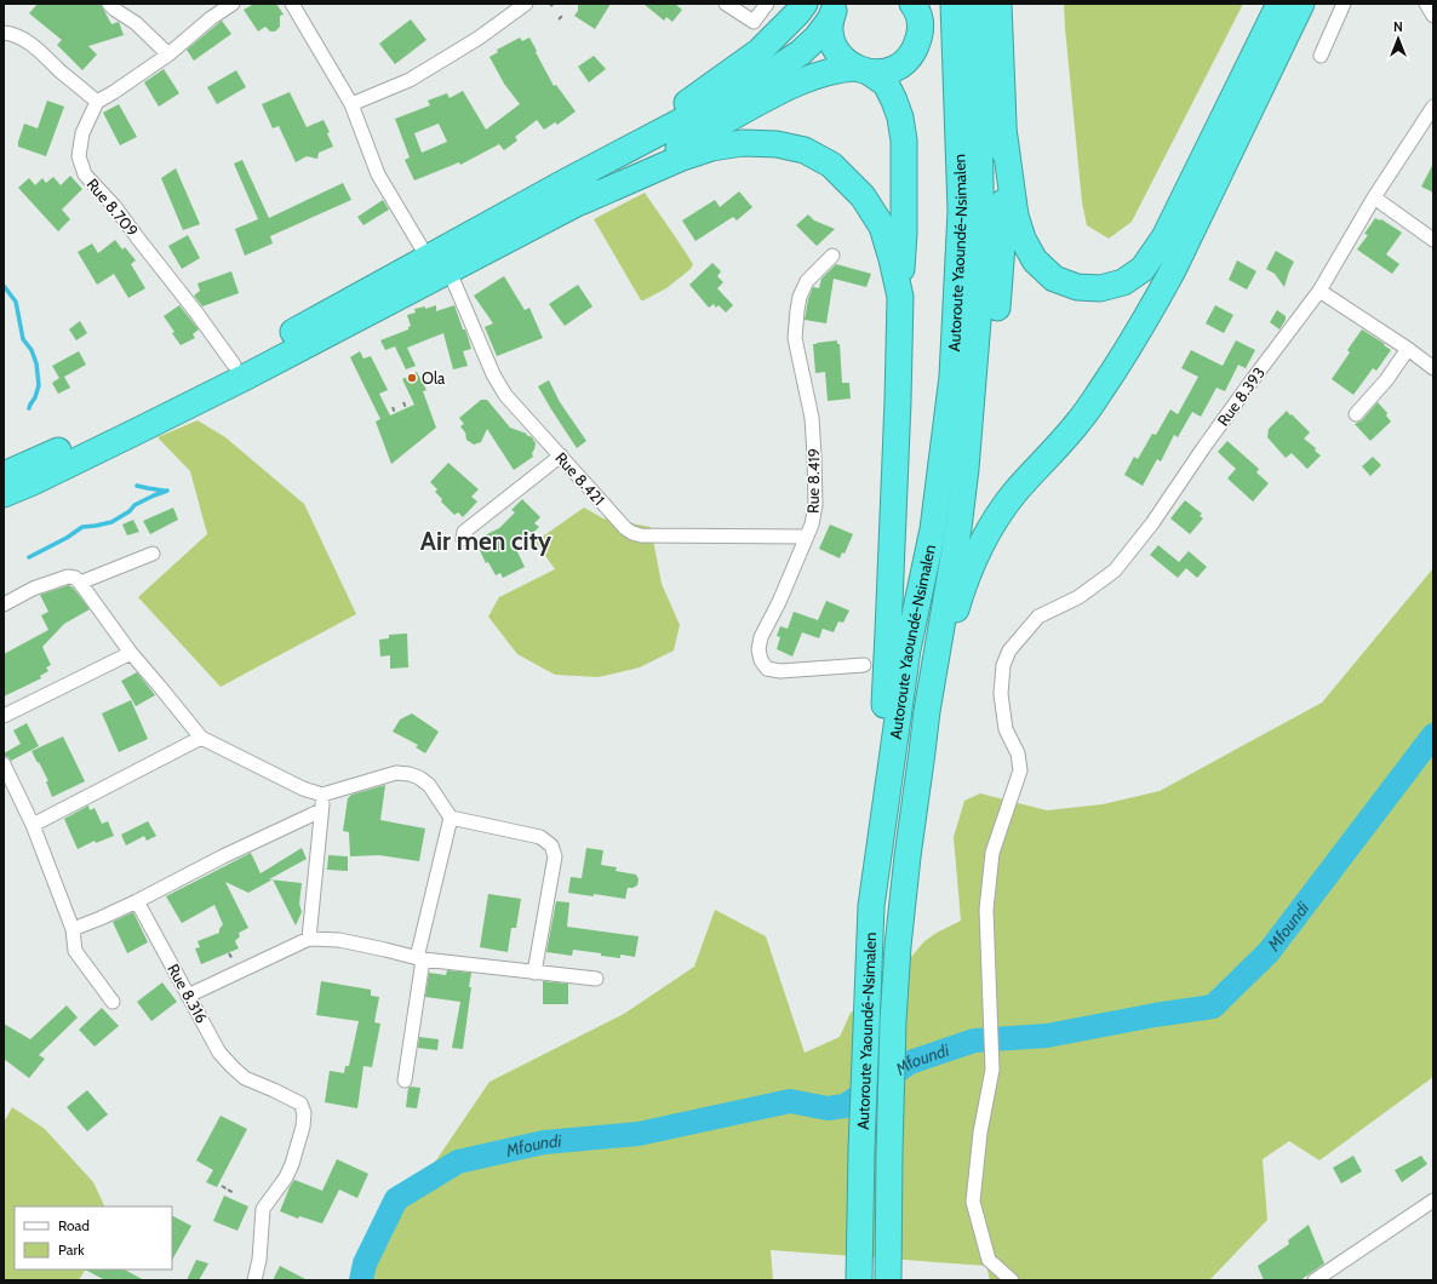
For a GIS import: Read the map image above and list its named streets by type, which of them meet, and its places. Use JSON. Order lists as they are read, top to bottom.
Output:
{
  "streets": {
    "highway": ["Autoroute Yaoundé-Nsimalen"],
    "street": [
      "Rue 8.709",
      "Rue 8.393",
      "Rue 8.421",
      "Rue 8.419",
      "Rue 8.316"
    ]
  },
  "crossings": [
    ["Rue 8.421", "Rue 8.419"]
  ],
  "districts": ["Air men city"],
  "water": ["Mfoundi"],
  "places": ["Ola"],
  "legend": ["Road", "Park"],
  "north": "top"
}
